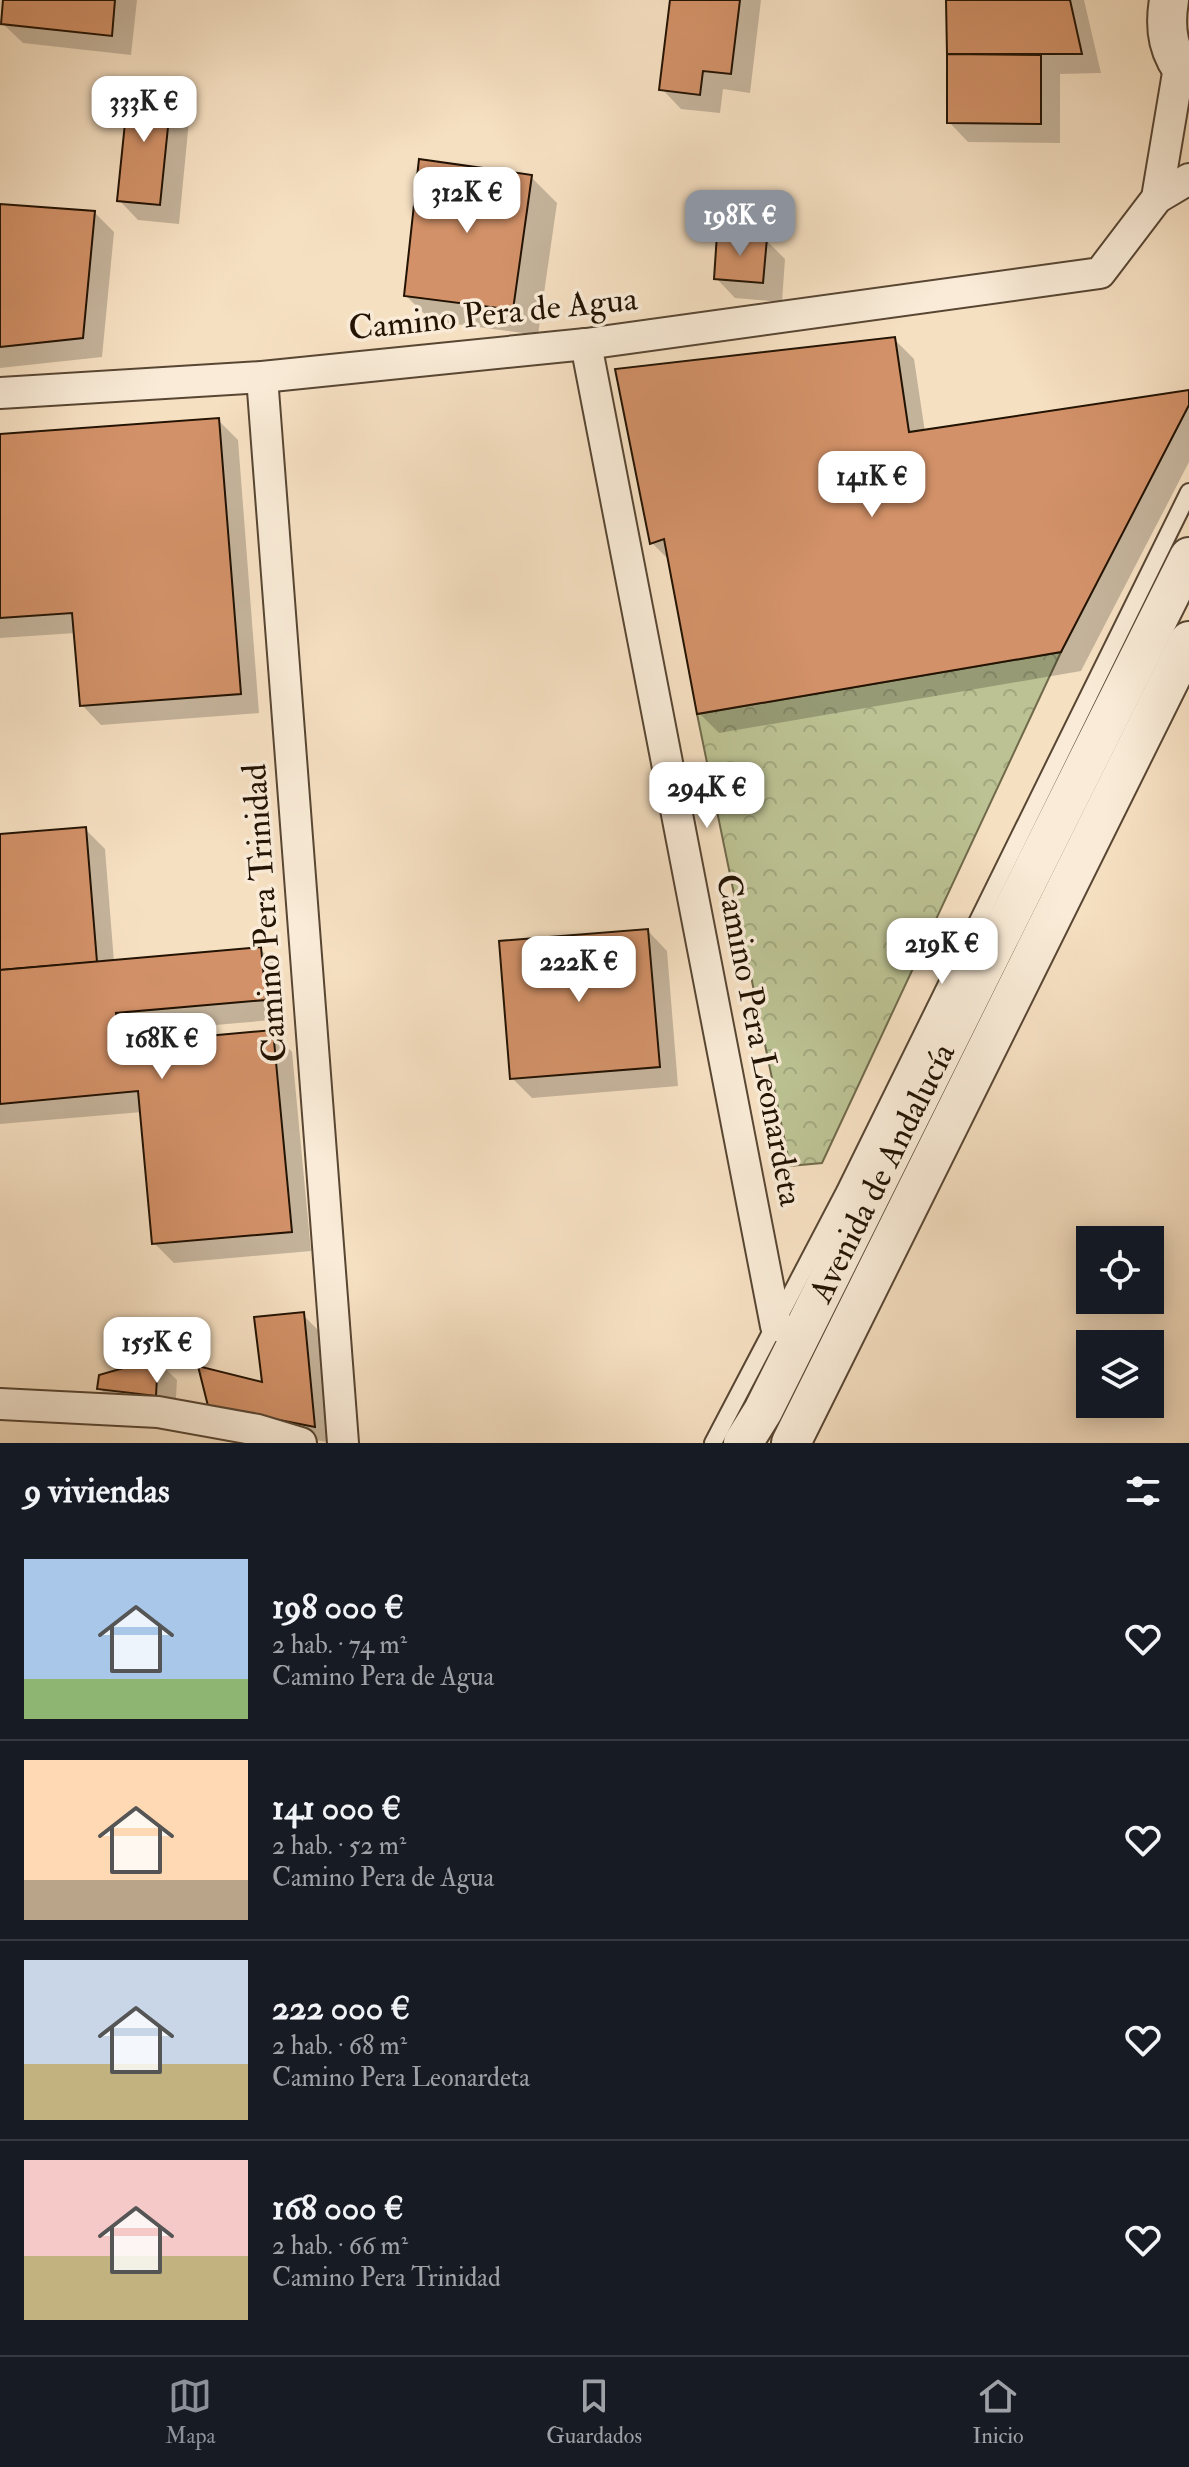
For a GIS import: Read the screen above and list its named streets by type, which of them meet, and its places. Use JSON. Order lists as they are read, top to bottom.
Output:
{
  "streets": {
    "street": [
      "Camino Pera de Agua",
      "Camino Pera Trinidad",
      "Camino Pera Leonardeta",
      "Avenida de Andalucía"
    ]
  },
  "crossings": [
    ["Camino Pera de Agua", "Camino Pera Trinidad"],
    ["Camino Pera de Agua", "Camino Pera Leonardeta"]
  ],
  "page": {
    "price": [
      "333K €",
      "312K €",
      "198K €",
      "141K €",
      "294K €",
      "219K €",
      "222K €",
      "168K €",
      "155K €"
    ],
    "heading": "9 viviendas",
    "list": [
      {
        "name": "198 000 €",
        "note": "2 hab. · 74 m² · Camino Pera de Agua"
      },
      {
        "name": "141 000 €",
        "note": "2 hab. · 52 m² · Camino Pera de Agua"
      },
      {
        "name": "222 000 €",
        "note": "2 hab. · 68 m² · Camino Pera Leonardeta"
      },
      {
        "name": "168 000 €",
        "note": "2 hab. · 66 m² · Camino Pera Trinidad"
      }
    ],
    "tabs": ["Mapa", "Guardados", "Inicio"]
  }
}
